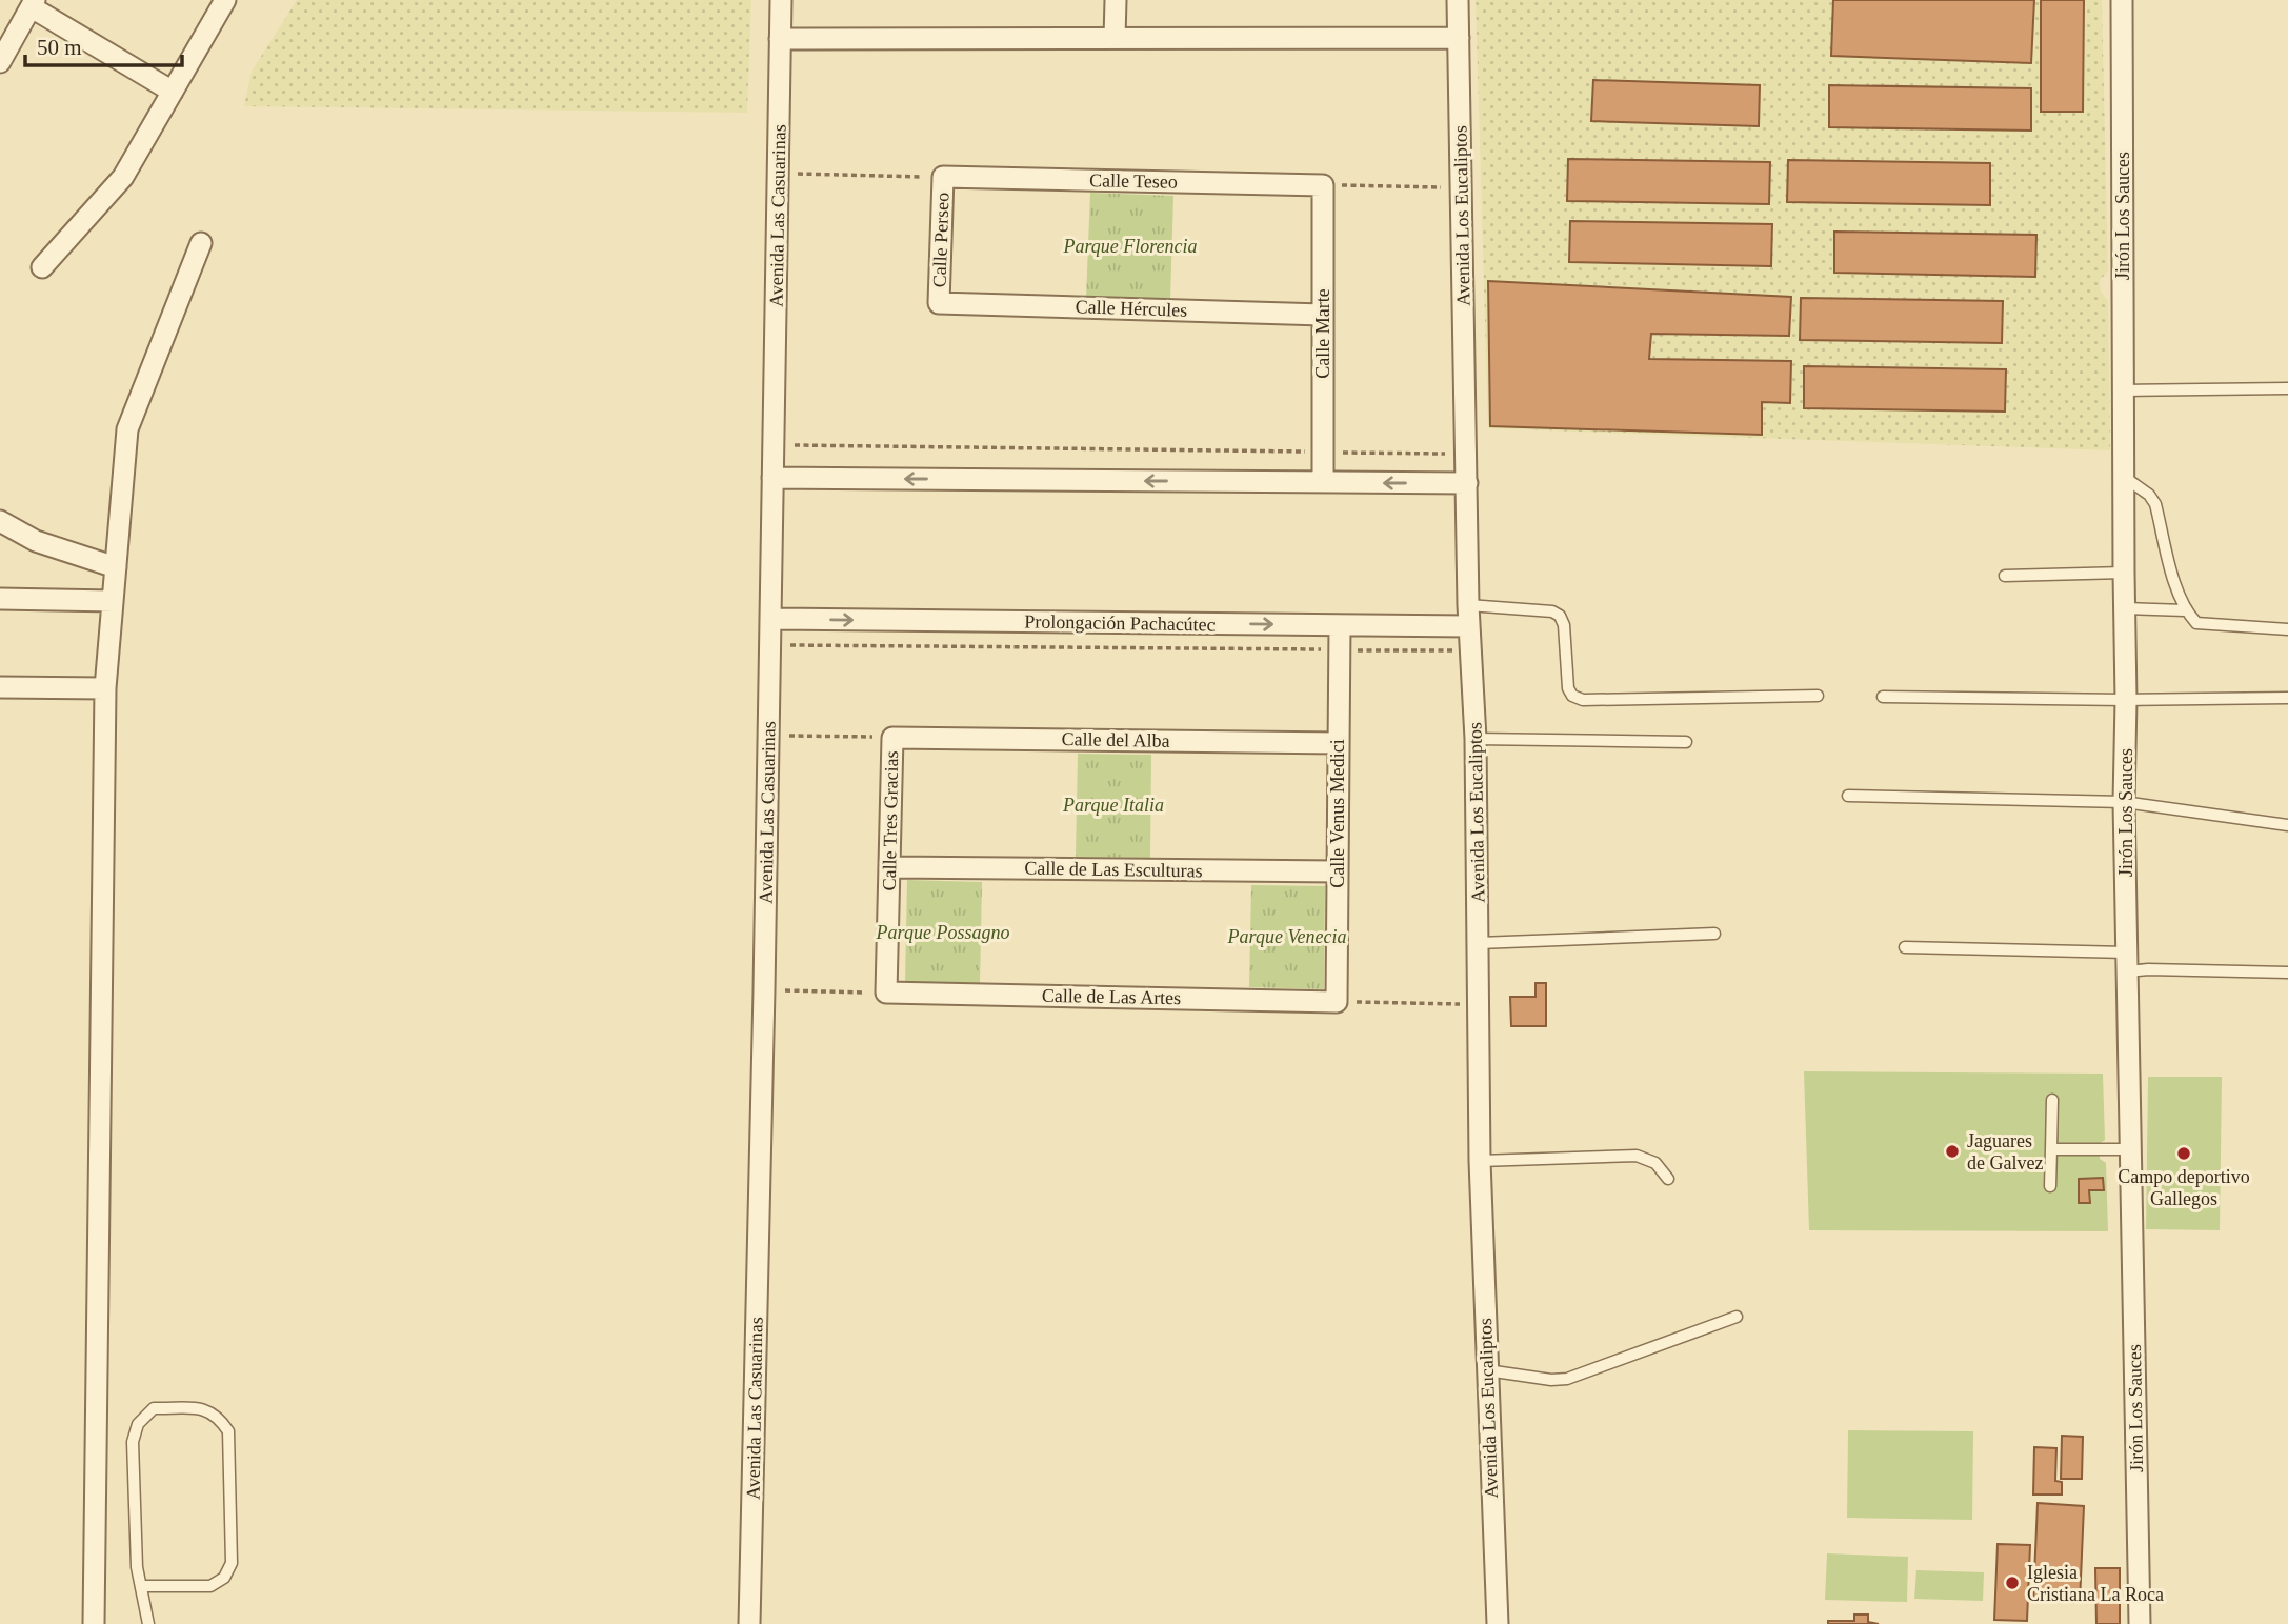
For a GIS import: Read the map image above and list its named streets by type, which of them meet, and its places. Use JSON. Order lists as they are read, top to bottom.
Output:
{
  "streets": {
    "street": [
      "Calle Teseo",
      "Avenida Las Casuarinas",
      "Avenida Los Eucaliptos",
      "Jirón Los Sauces",
      "Calle Perseo",
      "Calle Hércules",
      "Calle Marte",
      "Prolongación Pachacútec",
      "Calle del Alba",
      "Calle Venus Medici",
      "Calle Tres Gracias",
      "Calle de Las Esculturas",
      "Calle de Las Artes"
    ]
  },
  "crossings": [
    ["Calle Teseo", "Calle Perseo"],
    ["Calle Teseo", "Calle Marte"],
    ["Avenida Las Casuarinas", "Prolongación Pachacútec"],
    ["Avenida Los Eucaliptos", "Prolongación Pachacútec"],
    ["Calle Perseo", "Calle Hércules"],
    ["Calle Hércules", "Calle Marte"],
    ["Prolongación Pachacútec", "Calle Venus Medici"],
    ["Calle del Alba", "Calle Venus Medici"],
    ["Calle del Alba", "Calle Tres Gracias"],
    ["Calle Venus Medici", "Calle de Las Esculturas"],
    ["Calle Venus Medici", "Calle de Las Artes"],
    ["Calle Tres Gracias", "Calle de Las Esculturas"],
    ["Calle Tres Gracias", "Calle de Las Artes"]
  ],
  "parks": [
    "Parque Florencia",
    "Parque Italia",
    "Parque Possagno",
    "Parque Venecia"
  ],
  "places": ["Jaguares de Galvez", "Campo deportivo Gallegos", "Iglesia Cristiana La Roca"],
  "scale_bar": "50 m"
}
